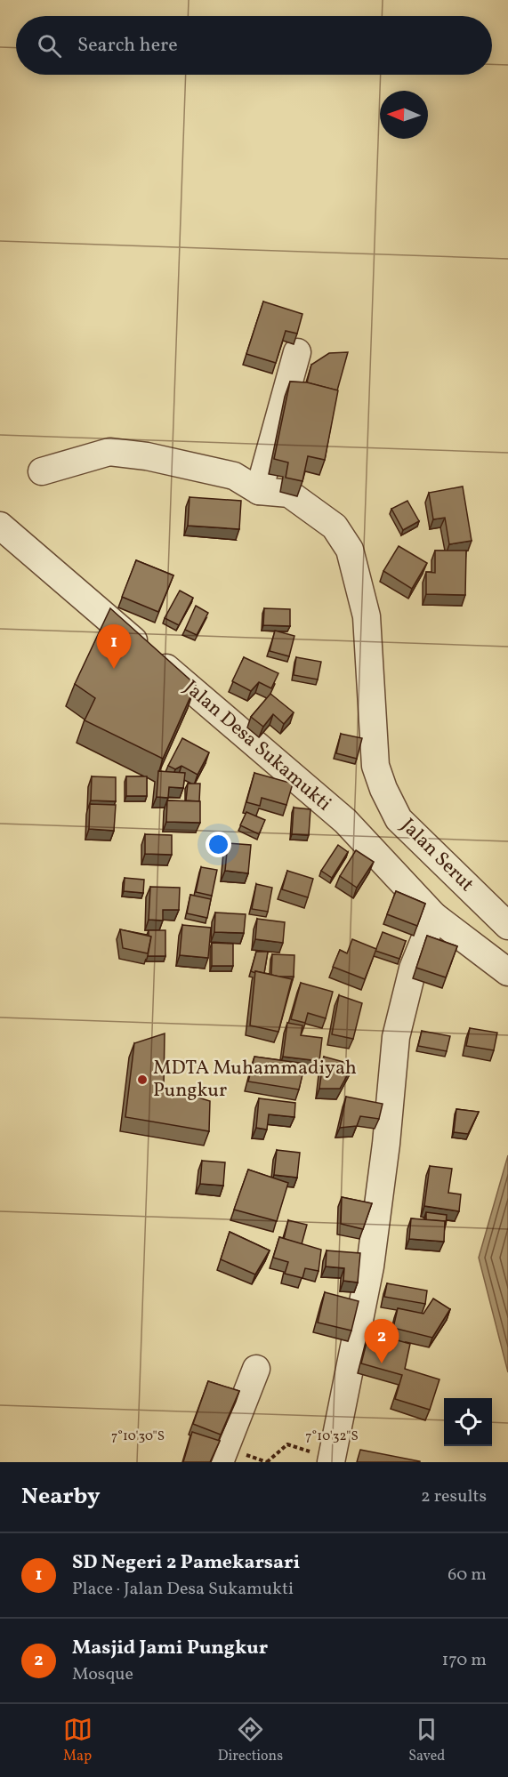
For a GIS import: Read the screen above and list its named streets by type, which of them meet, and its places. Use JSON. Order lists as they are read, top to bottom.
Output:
{
  "streets": {
    "street": ["Jalan Desa Sukamukti", "Jalan Serut"]
  },
  "places": ["MDTA Muhammadiyah Pungkur"],
  "north": "left",
  "page": {
    "search": "Search here",
    "pins": ["1", "2"],
    "heading": ["Nearby", "2 results"],
    "list": [
      {
        "mark": "1",
        "name": "SD Negeri 2 Pamekarsari",
        "note": "Place · Jalan Desa Sukamukti",
        "value": "60 m"
      },
      {
        "mark": "2",
        "name": "Masjid Jami Pungkur",
        "note": "Mosque",
        "value": "170 m"
      }
    ],
    "nav": ["Map", "Directions", "Saved"]
  },
  "coordinates": ["7°10'30\"S", "7°10'32\"S"]
}
